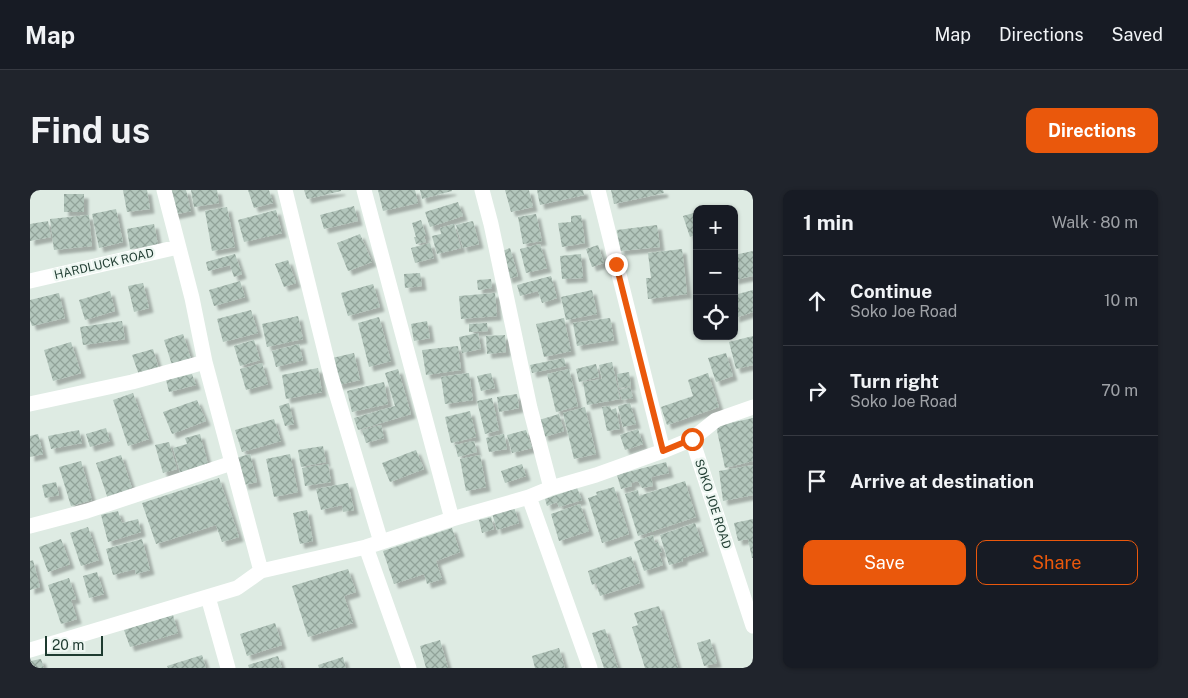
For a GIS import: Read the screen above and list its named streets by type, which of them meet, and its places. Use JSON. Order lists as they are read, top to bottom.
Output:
{
  "streets": {
    "street": ["HARDLUCK ROAD", "SOKO JOE ROAD"]
  },
  "scale_bar": "20 m",
  "page": {
    "header": "Map",
    "nav": ["Map", "Directions", "Saved"],
    "buttons": [
      "Directions",
      ["Save", "Share"]
    ],
    "title": "Find us",
    "heading": ["1 min", "Walk · 80 m"],
    "map_buttons": ["+", "−"],
    "list": [
      ["Continue", "Soko Joe Road", "10 m"],
      ["Turn right", "Soko Joe Road", "70 m"],
      "Arrive at destination"
    ],
    "scale": "20 m"
  }
}
